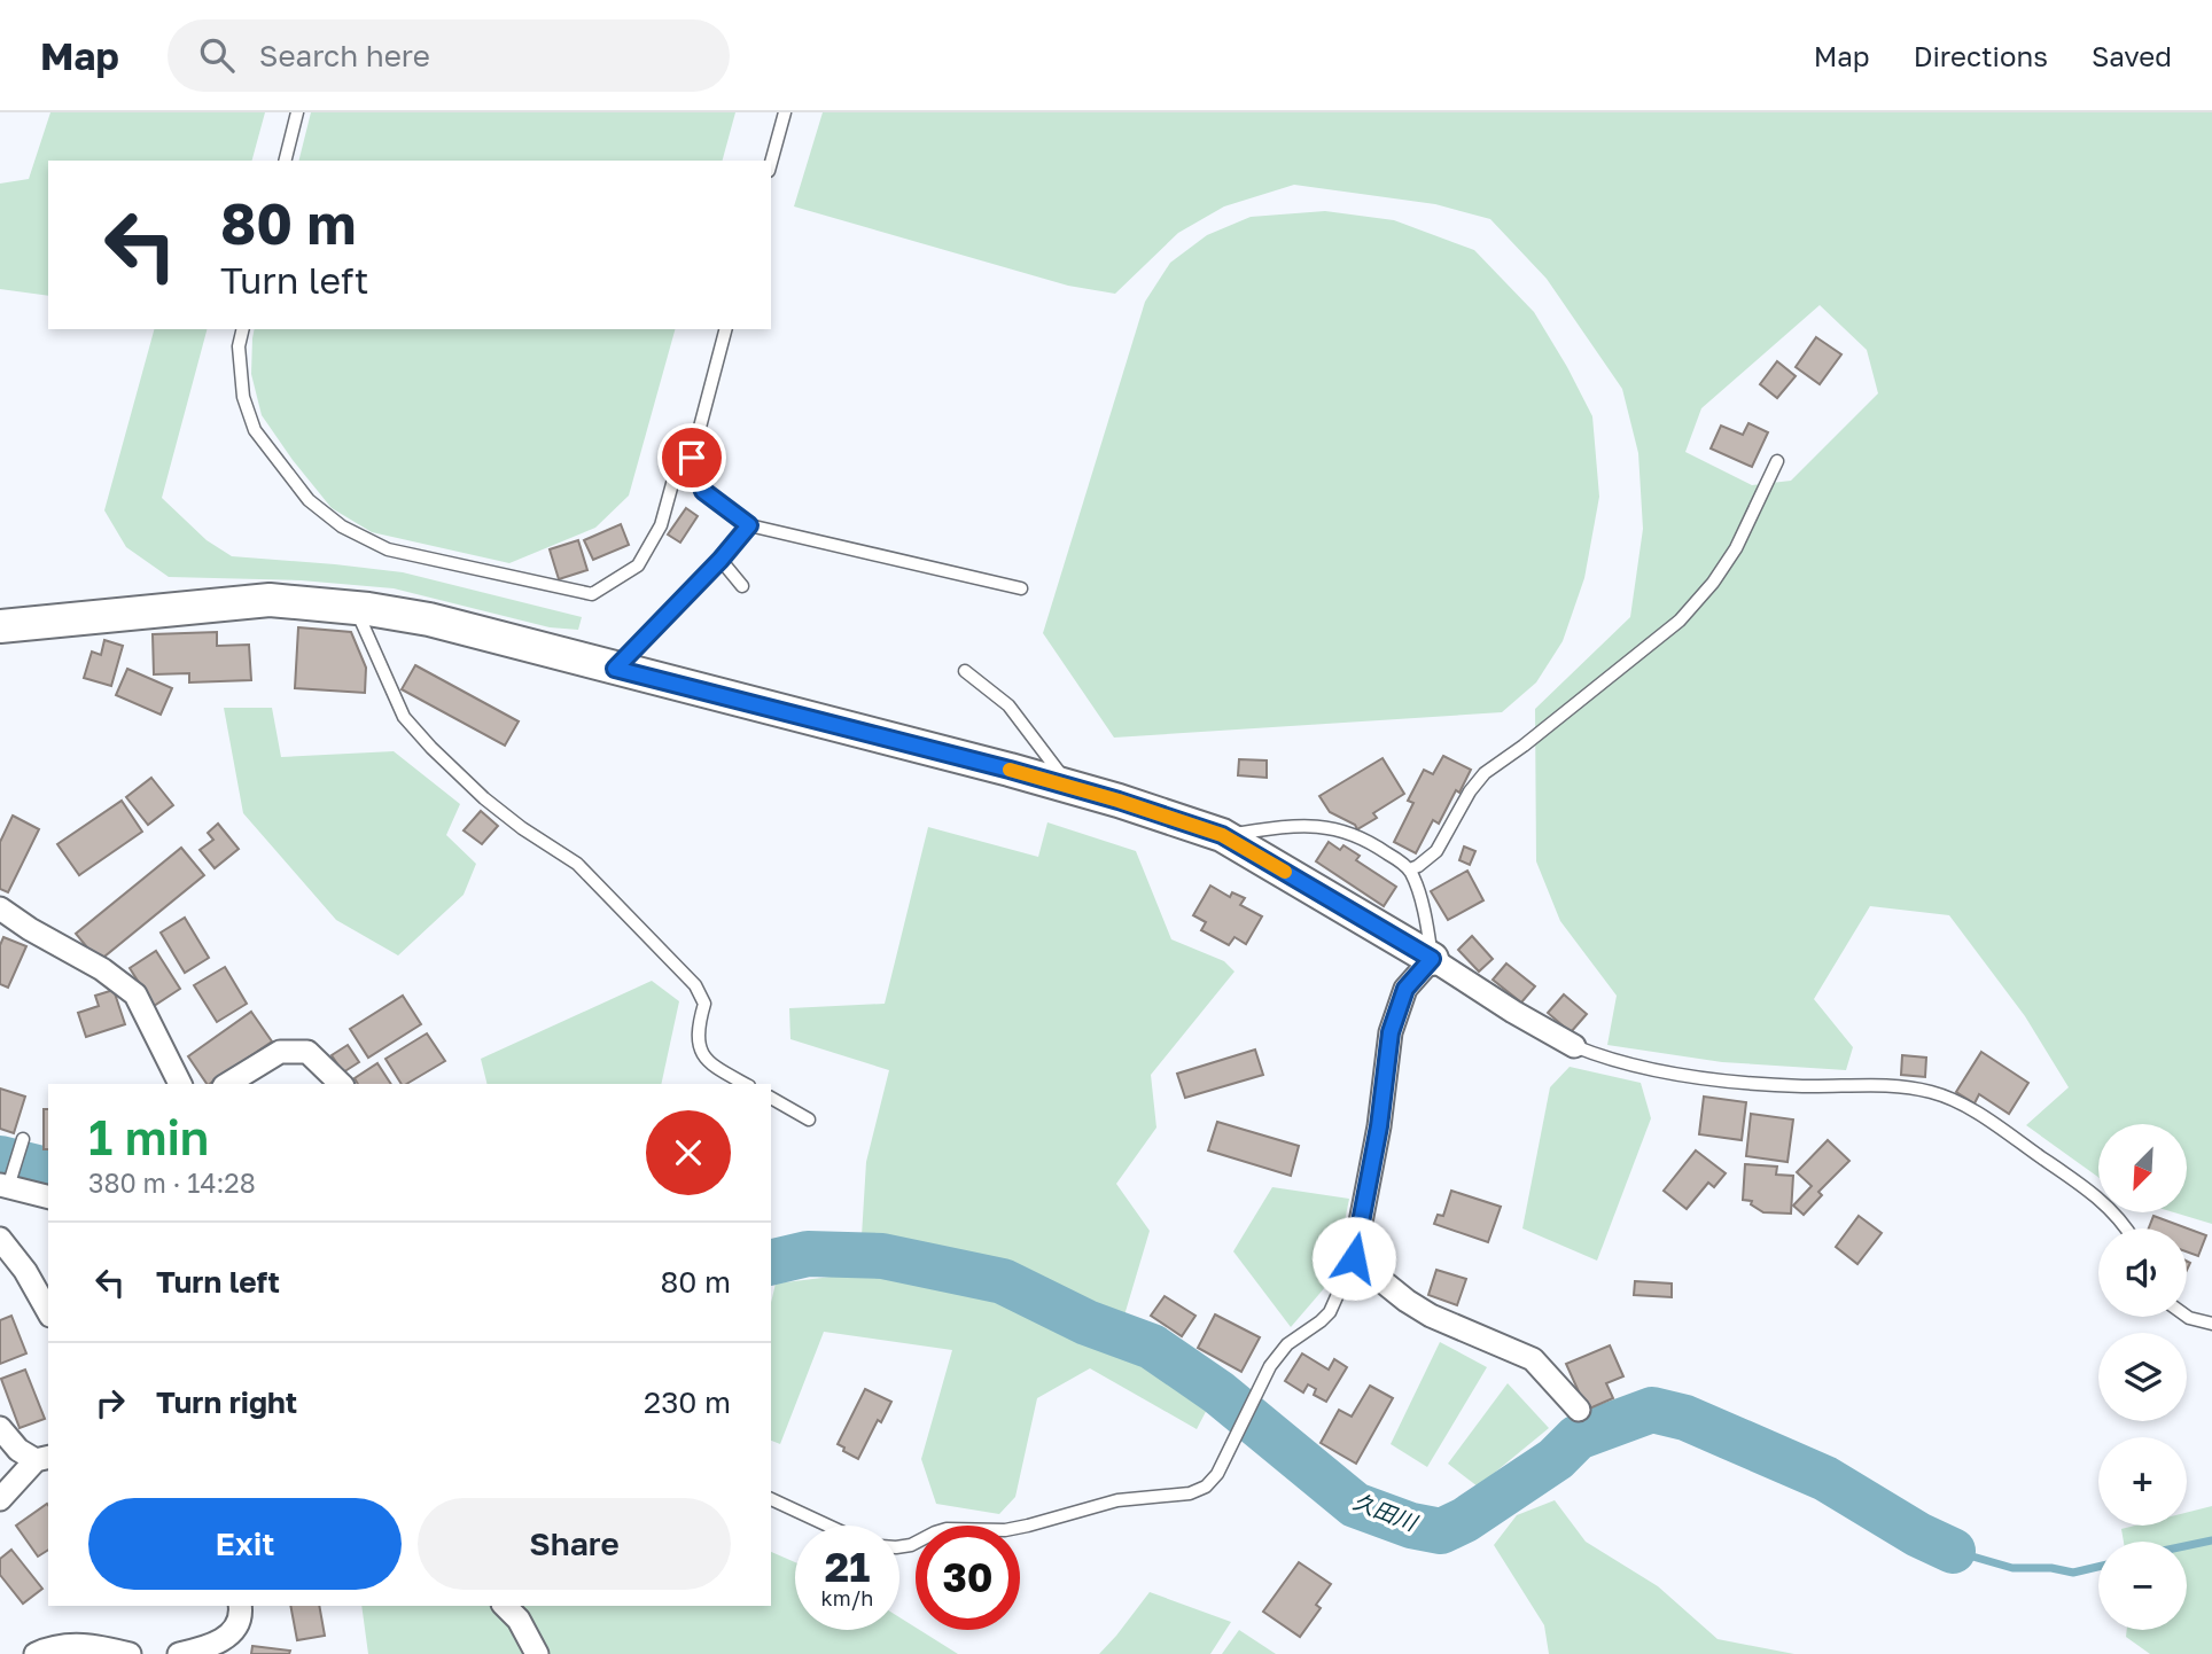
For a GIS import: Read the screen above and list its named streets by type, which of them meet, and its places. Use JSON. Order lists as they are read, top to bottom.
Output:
{
  "water": ["久田川"],
  "north": "bottom left",
  "page": {
    "header": "Map",
    "search": "Search here",
    "nav": ["Map", "Directions", "Saved"],
    "turn": ["80 m", "Turn left"],
    "heading": ["1 min", "380 m · 14:28"],
    "map_buttons": ["+", "−"],
    "list": [
      {
        "name": "Turn left",
        "value": "80 m"
      },
      {
        "name": "Turn right",
        "value": "230 m"
      }
    ],
    "buttons": ["Exit", "Share"],
    "speed": "21 km/h",
    "limit": "30"
  }
}
